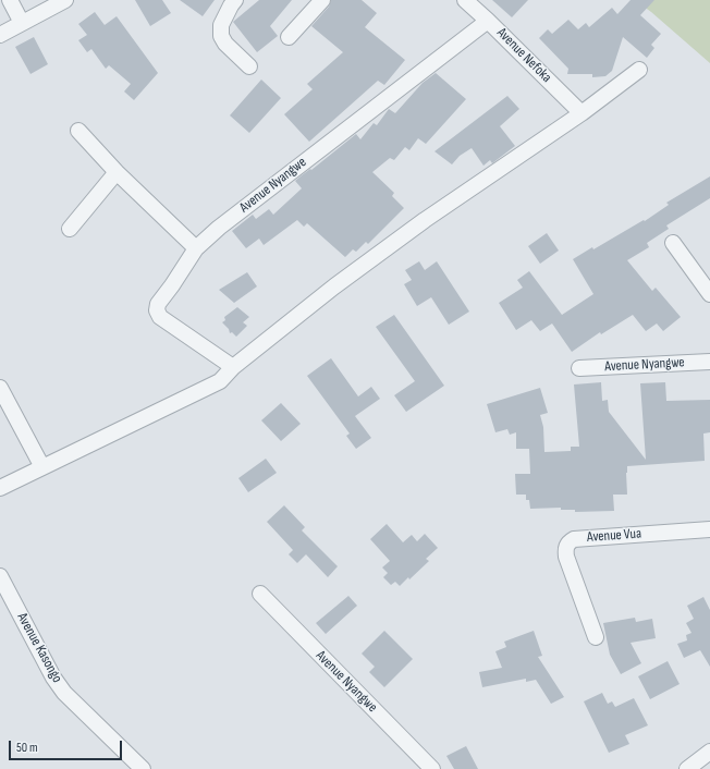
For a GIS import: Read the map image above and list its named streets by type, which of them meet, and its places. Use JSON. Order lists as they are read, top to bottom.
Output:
{
  "streets": {
    "street": [
      "Avenue Nefoka",
      "Avenue Nyangwe",
      "Avenue Vua",
      "Avenue Kasongo"
    ]
  },
  "crossings": [
    ["Avenue Nefoka", "Avenue Nyangwe"]
  ],
  "scale_bar": "50 m"
}
